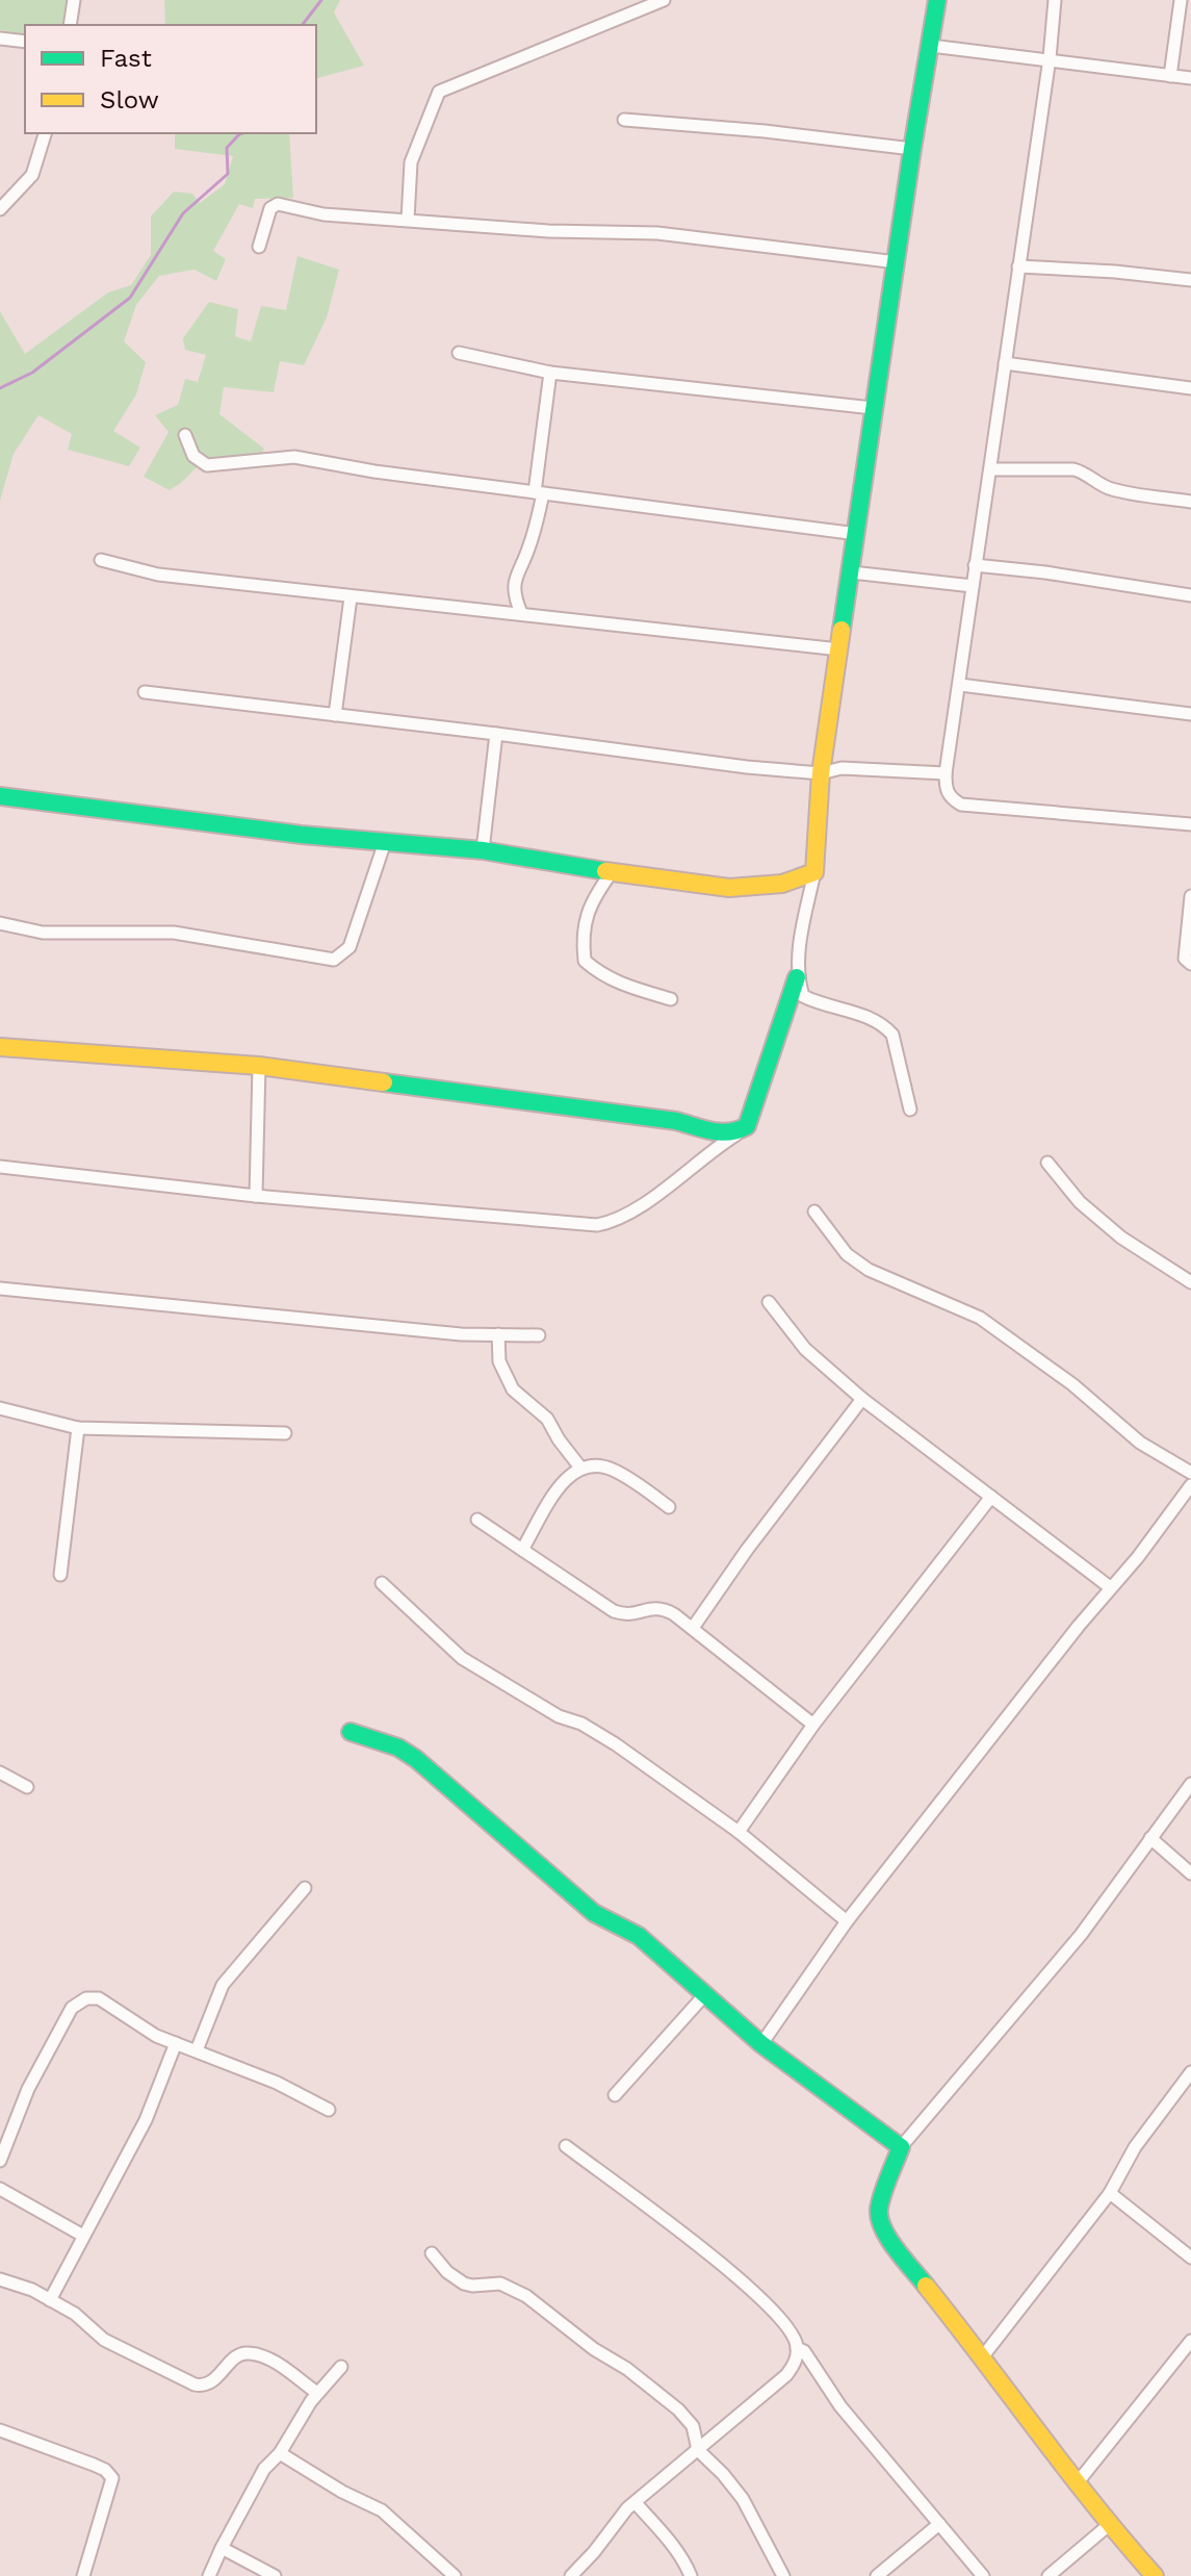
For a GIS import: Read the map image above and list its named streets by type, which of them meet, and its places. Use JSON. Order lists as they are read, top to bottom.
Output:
{
  "legend": ["Fast", "Slow"]
}
